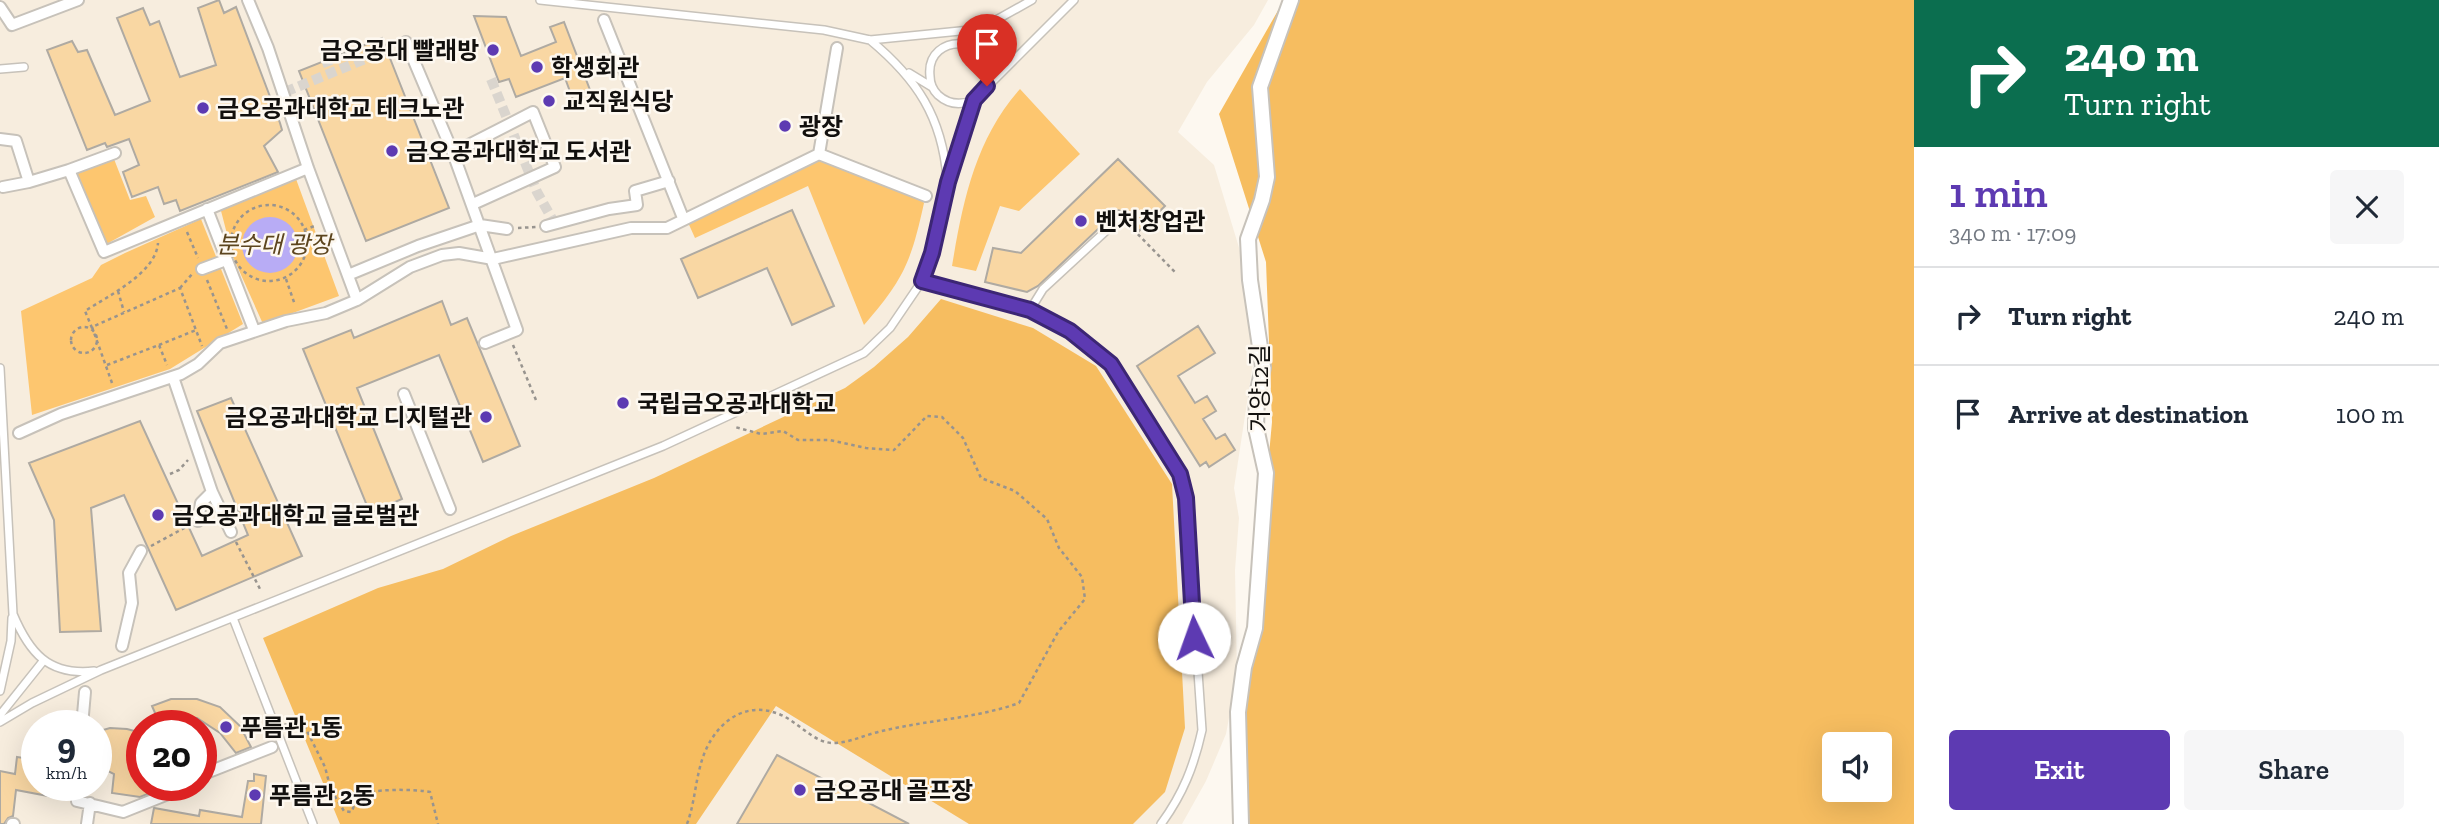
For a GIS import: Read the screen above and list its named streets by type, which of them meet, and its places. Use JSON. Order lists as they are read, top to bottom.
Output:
{
  "streets": {
    "street": ["거양12길"]
  },
  "parks": ["분수대 광장"],
  "places": [
    "금오공대 빨래방",
    "학생회관",
    "교직원식당",
    "금오공과대학교 테크노관",
    "광장",
    "금오공과대학교 도서관",
    "벤처창업관",
    "국립금오공과대학교",
    "금오공과대학교 디지털관",
    "금오공과대학교 글로벌관",
    "푸름관 1동",
    "금오공대 골프장",
    "푸름관 2동"
  ],
  "page": {
    "turn": ["240 m", "Turn right"],
    "heading": ["1 min", "340 m · 17:09"],
    "list": [
      {
        "name": "Turn right",
        "value": "240 m"
      },
      {
        "name": "Arrive at destination",
        "value": "100 m"
      }
    ],
    "speed": "9 km/h",
    "limit": "20",
    "buttons": ["Exit", "Share"]
  }
}
